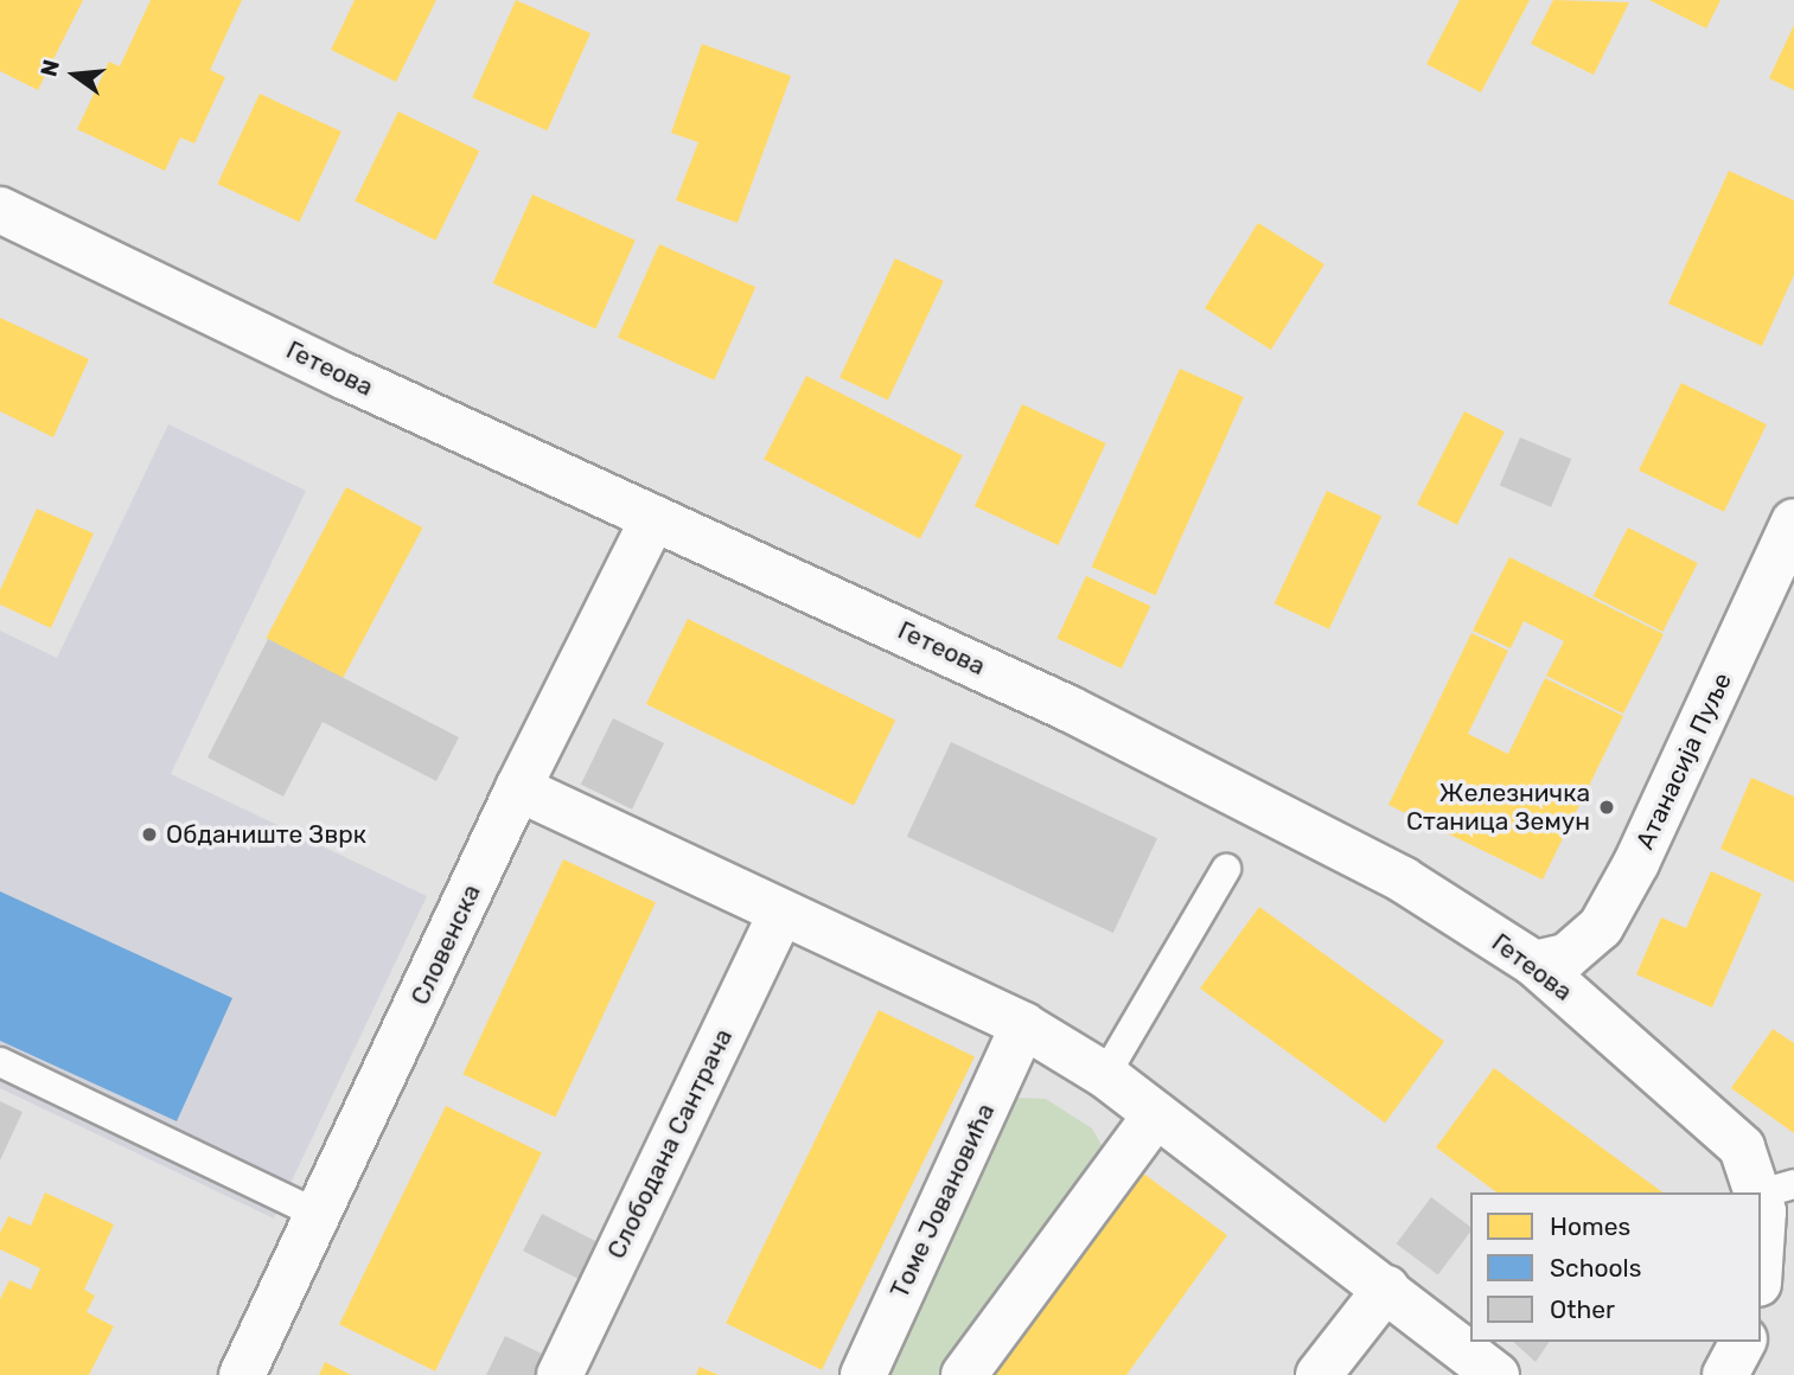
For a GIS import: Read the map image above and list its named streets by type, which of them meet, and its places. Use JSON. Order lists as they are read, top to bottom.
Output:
{
  "streets": {
    "street": [
      "Гетеова",
      "Атанасија Пуље",
      "Словенска",
      "Слободана Сантрача",
      "Томе Јовановића"
    ]
  },
  "crossings": [
    ["Гетеова", "Атанасија Пуље"],
    ["Гетеова", "Словенска"]
  ],
  "places": ["Железничка Станица Земун", "Обданиште Зврк"],
  "legend": ["Homes", "Schools", "Other"],
  "north": "left"
}
